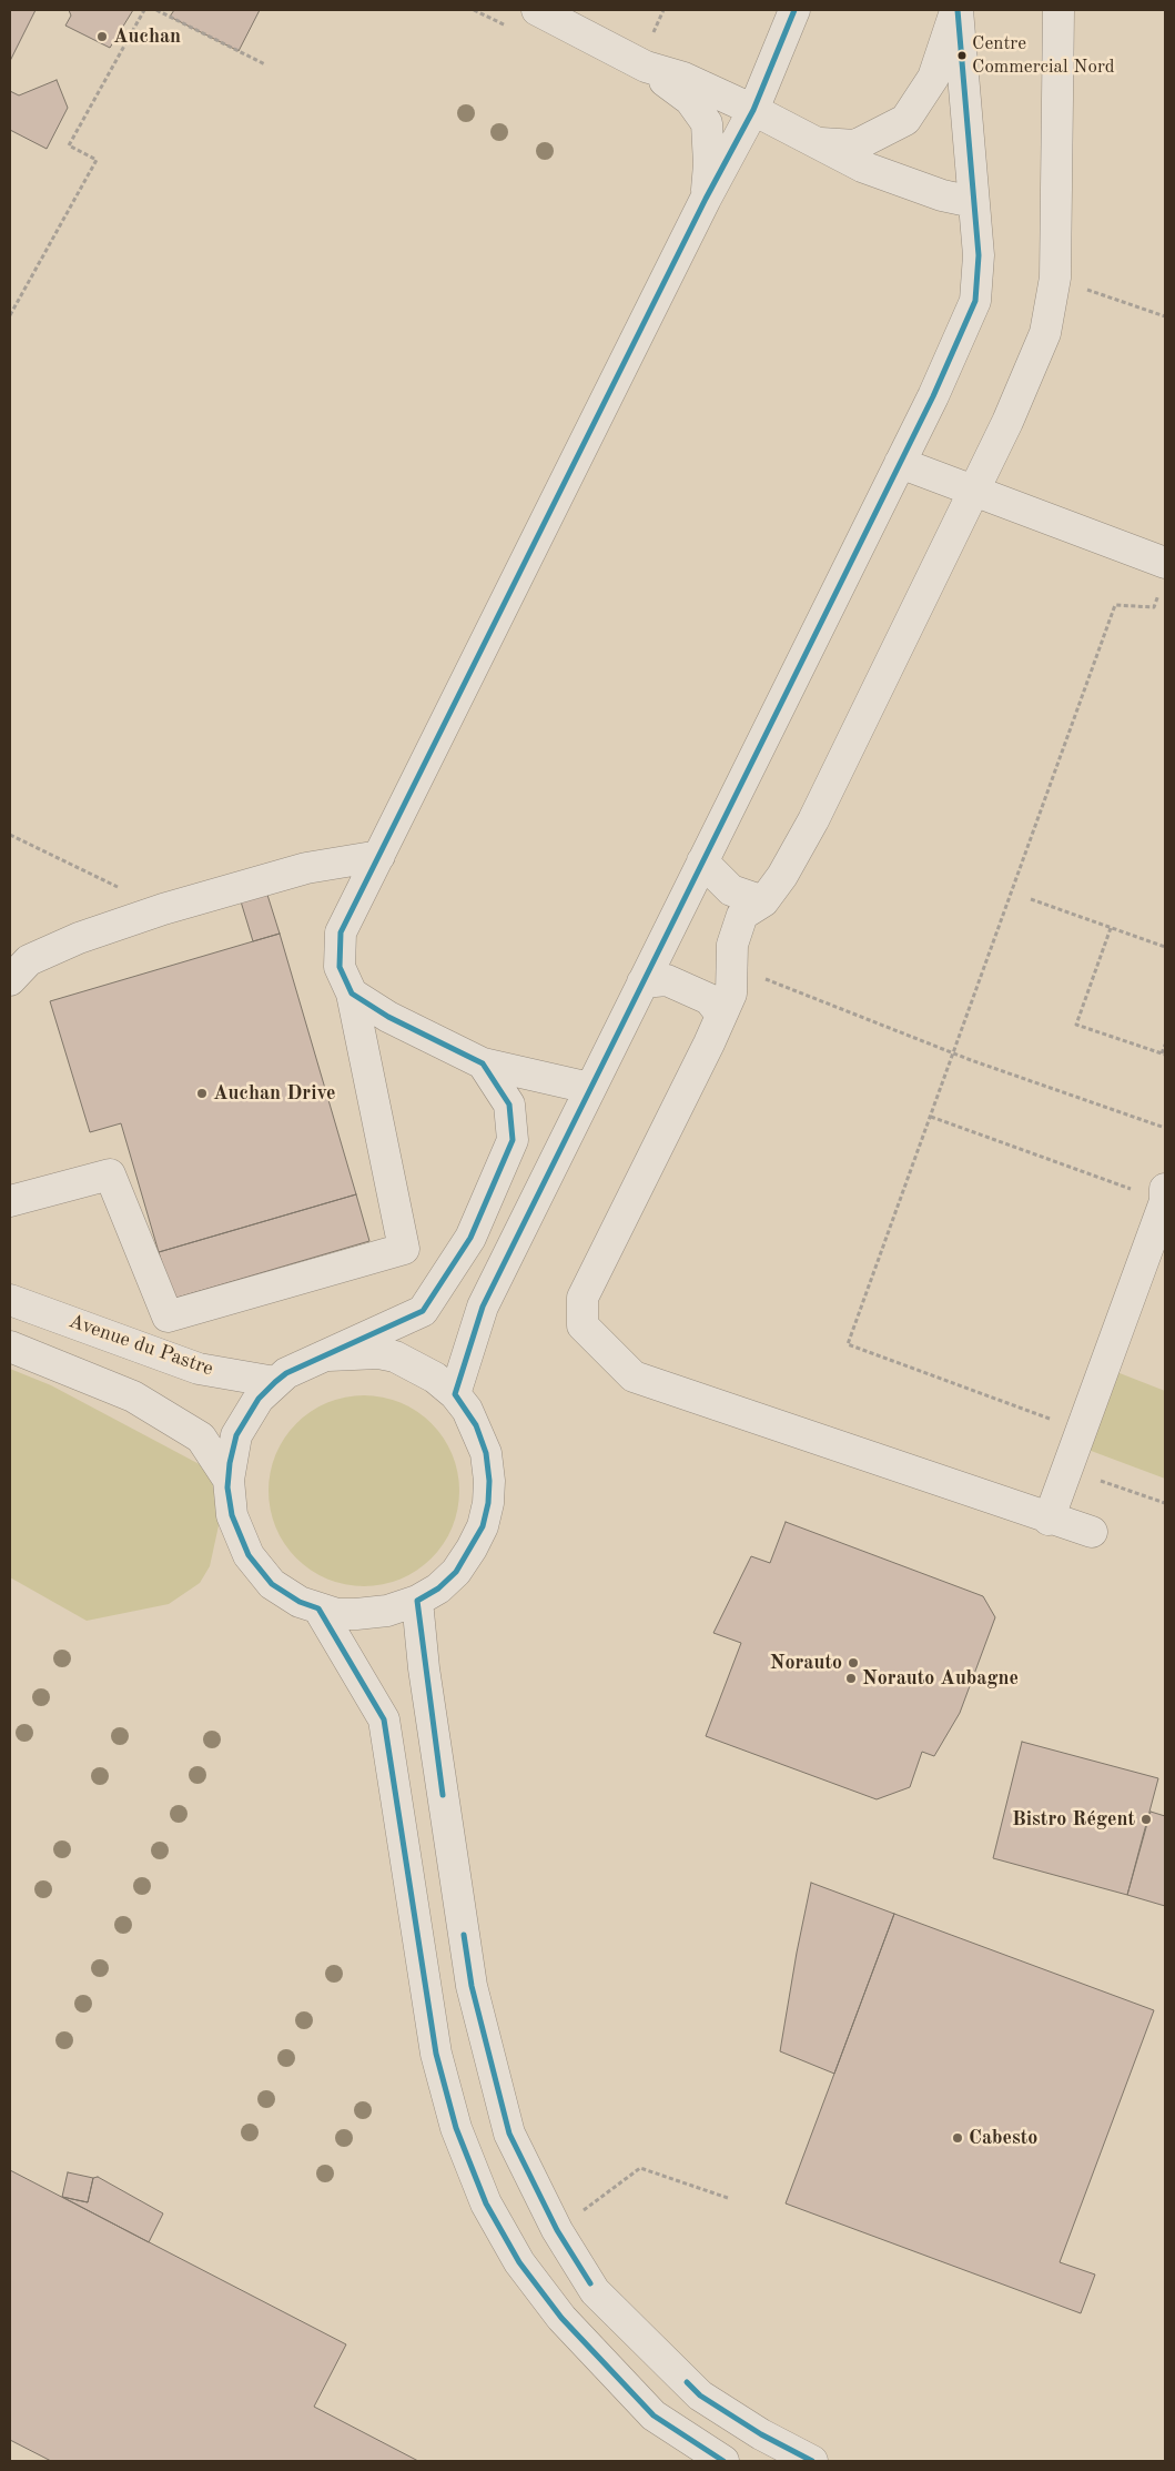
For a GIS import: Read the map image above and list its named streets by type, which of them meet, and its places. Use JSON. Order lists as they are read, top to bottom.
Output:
{
  "streets": {
    "street": ["Avenue du Pastre"]
  },
  "places": [
    "Auchan",
    "Centre Commercial Nord",
    "Auchan Drive",
    "Norauto",
    "Norauto Aubagne",
    "Bistro Régent",
    "Cabesto"
  ]
}
